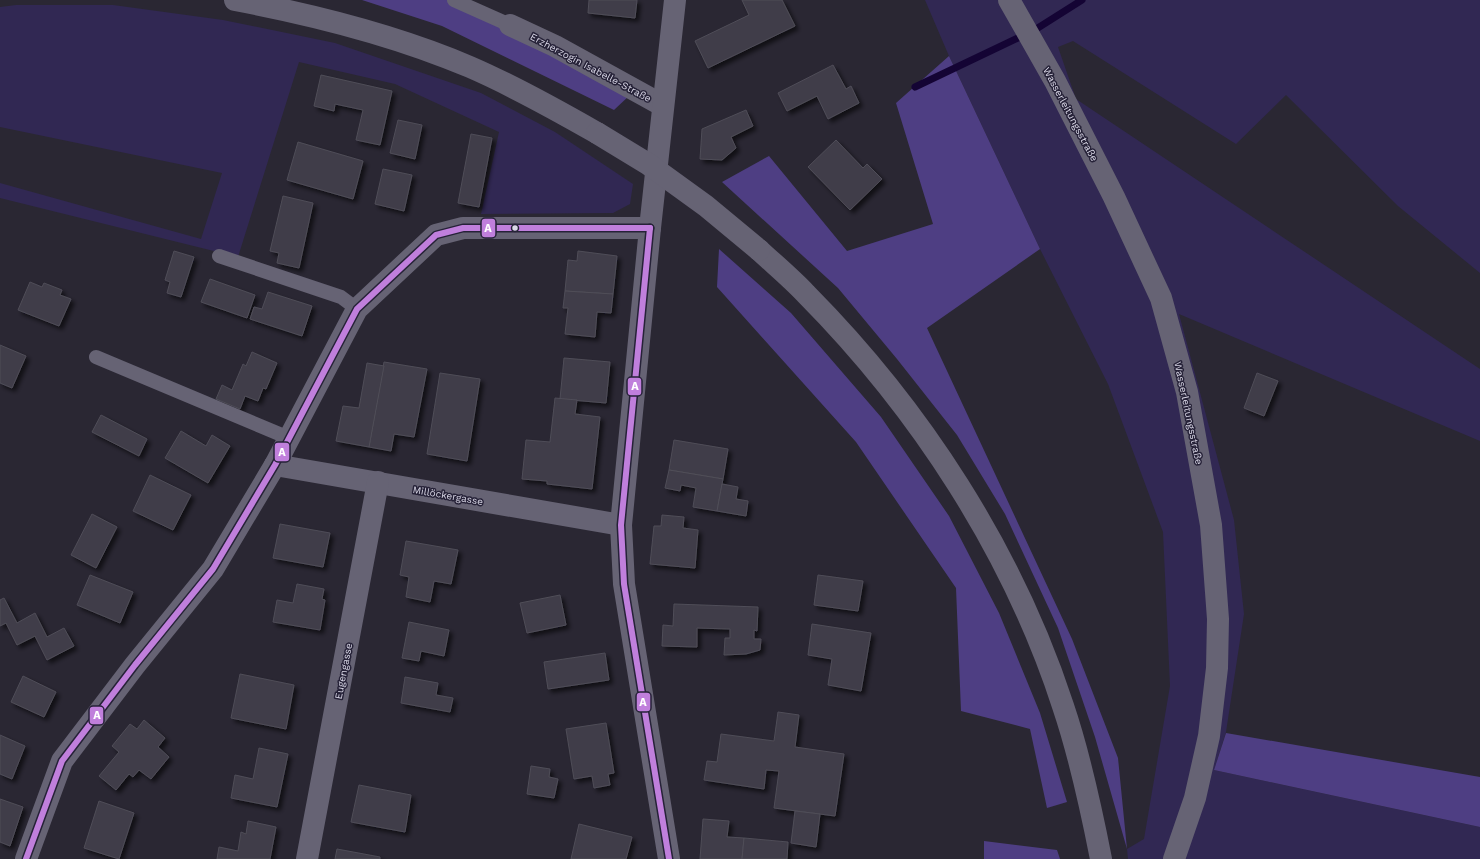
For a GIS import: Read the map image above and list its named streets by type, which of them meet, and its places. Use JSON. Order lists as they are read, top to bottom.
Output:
{
  "streets": {
    "street": [
      "Erzherzogin Isabelle-Straße",
      "Wasserleitungsstraße",
      "Millöckergasse",
      "Eugengasse"
    ]
  },
  "crossings": [
    ["Erzherzogin Isabelle-Straße", "Millöckergasse"],
    ["Millöckergasse", "Eugengasse"]
  ],
  "lines": ["transit line A"]
}
